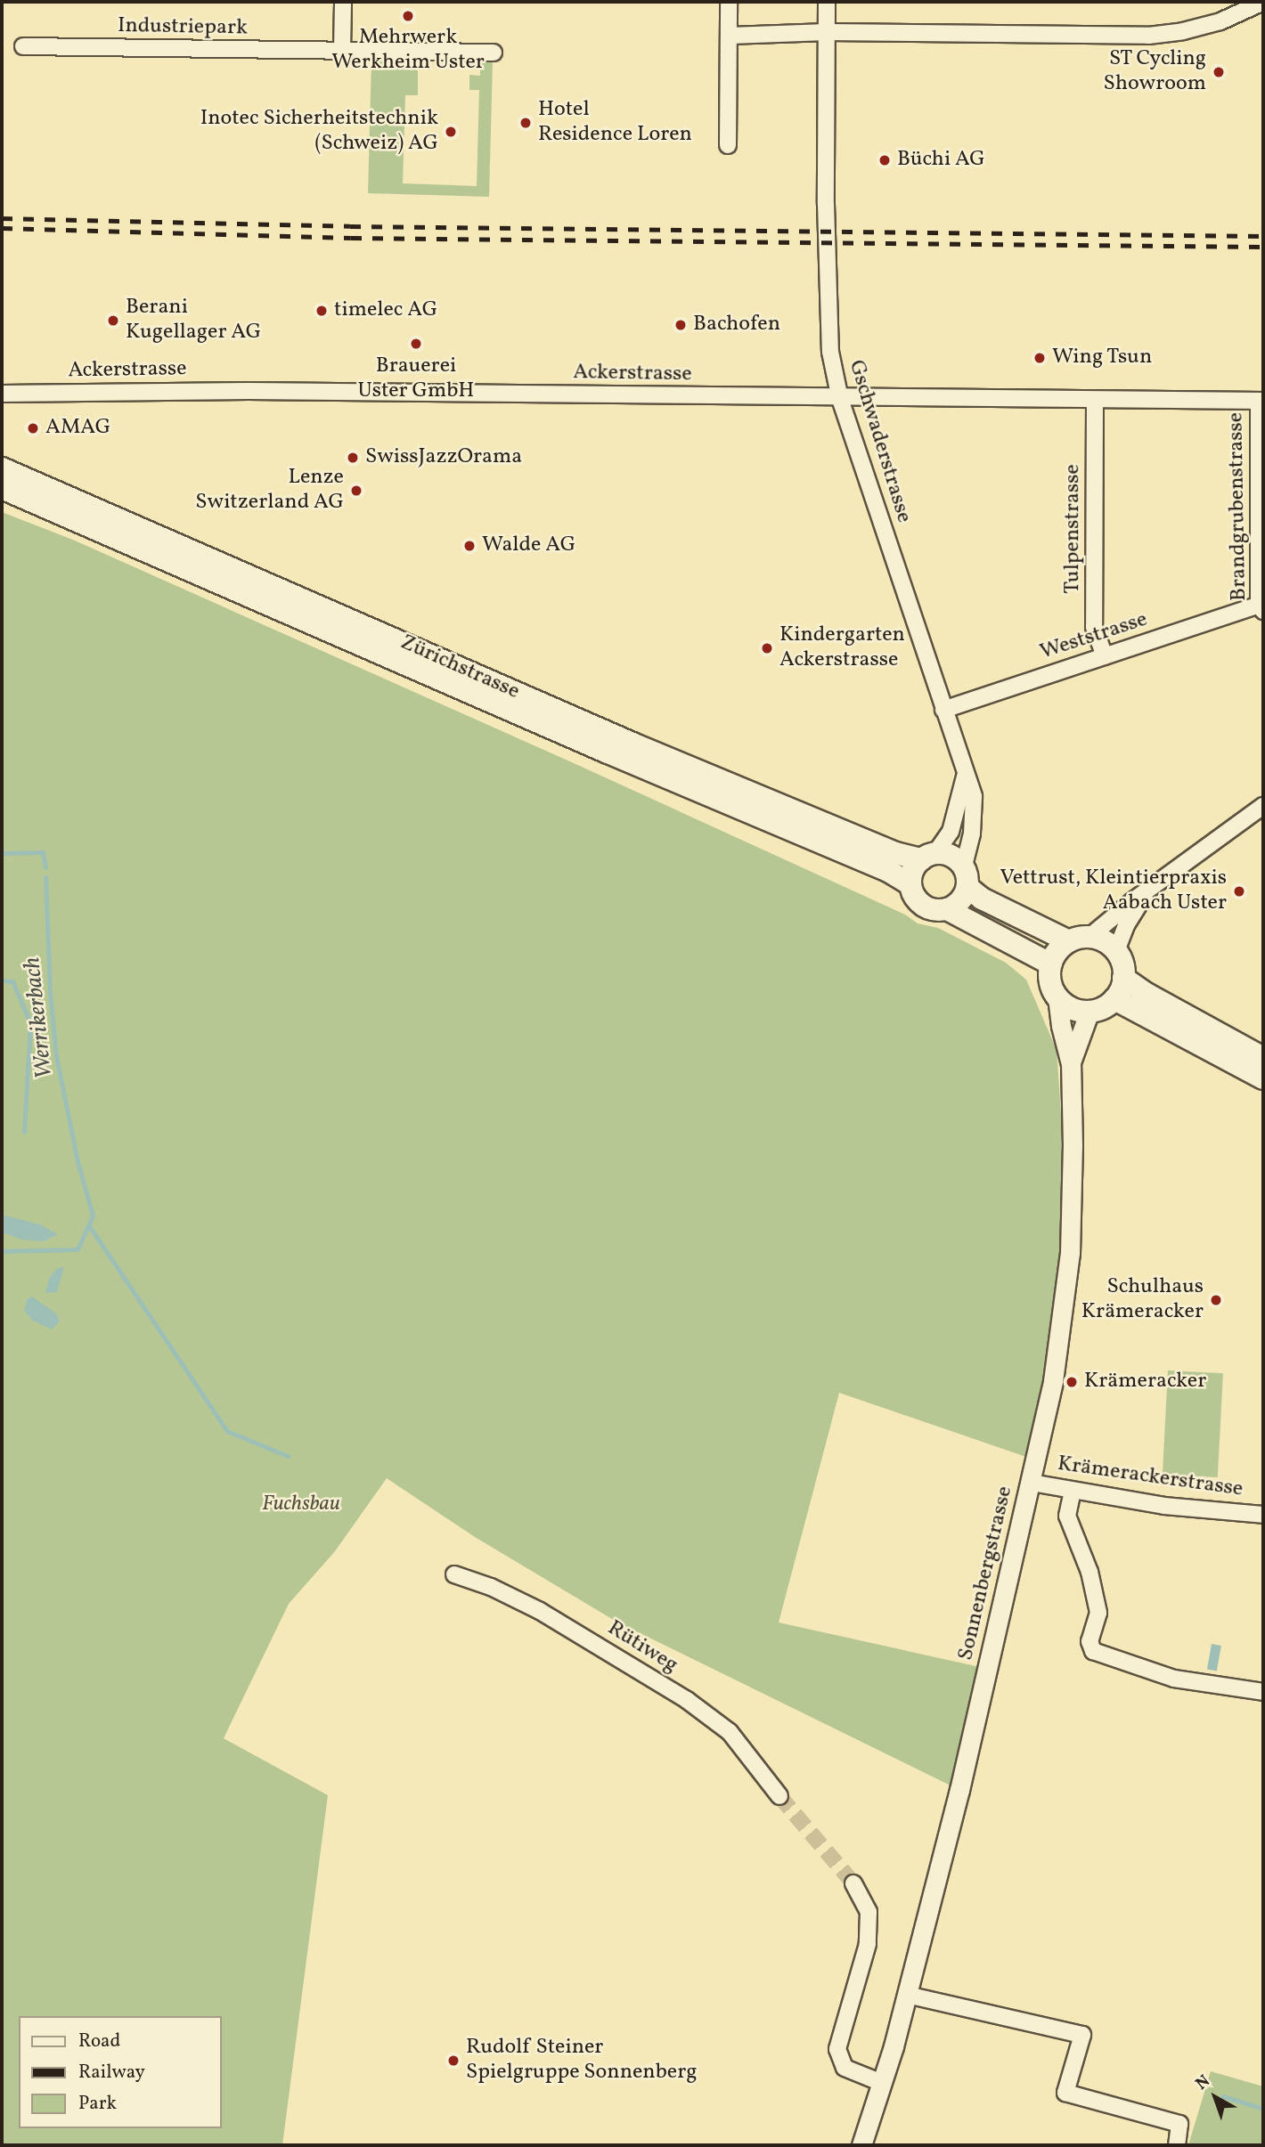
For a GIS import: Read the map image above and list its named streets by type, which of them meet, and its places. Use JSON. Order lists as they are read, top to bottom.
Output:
{
  "streets": {
    "main road": ["Zürichstrasse"],
    "street": [
      "Industriepark",
      "Ackerstrasse",
      "Gschwaderstrasse",
      "Brandgrubenstrasse",
      "Tulpenstrasse",
      "Weststrasse",
      "Krämerackerstrasse",
      "Sonnenbergstrasse",
      "Rütiweg"
    ]
  },
  "crossings": [
    ["Ackerstrasse", "Gschwaderstrasse"],
    ["Ackerstrasse", "Brandgrubenstrasse"],
    ["Ackerstrasse", "Tulpenstrasse"],
    ["Gschwaderstrasse", "Weststrasse"],
    ["Gschwaderstrasse", "Zürichstrasse"],
    ["Brandgrubenstrasse", "Weststrasse"],
    ["Tulpenstrasse", "Weststrasse"],
    ["Krämerackerstrasse", "Sonnenbergstrasse"]
  ],
  "water": ["Werrikerbach"],
  "parks": ["Fuchsbau"],
  "places": [
    "Mehrwerk Werkheim Uster",
    "ST Cycling Showroom",
    "Hotel Residence Loren",
    "Inotec Sicherheitstechnik (Schweiz) AG",
    "Büchi AG",
    "timelec AG",
    "Berani Kugellager AG",
    "Bachofen",
    "Brauerei Uster GmbH",
    "Wing Tsun",
    "AMAG",
    "SwissJazzOrama",
    "Lenze Switzerland AG",
    "Walde AG",
    "Kindergarten Ackerstrasse",
    "Vettrust, Kleintierpraxis Aabach Uster",
    "Schulhaus Krämeracker",
    "Krämeracker",
    "Rudolf Steiner Spielgruppe Sonnenberg"
  ],
  "legend": ["Road", "Railway", "Park"],
  "north": "top left"
}
